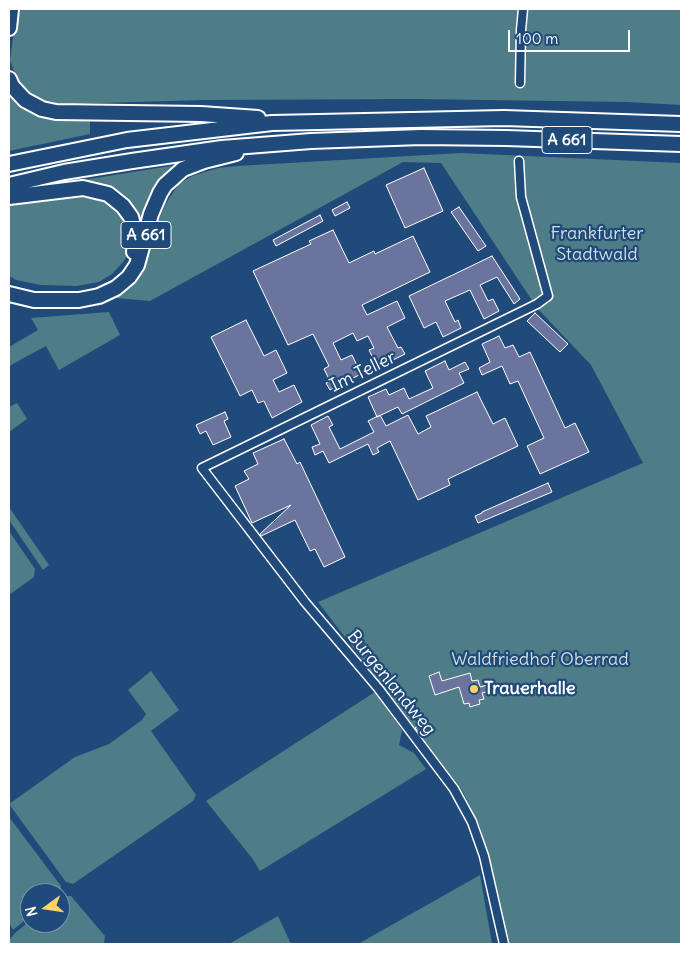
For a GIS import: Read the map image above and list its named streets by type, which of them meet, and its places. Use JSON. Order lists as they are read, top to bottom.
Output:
{
  "streets": {
    "highway": ["A 661"],
    "street": ["Im Teller", "Burgenlandweg"]
  },
  "crossings": [
    ["Im Teller", "Burgenlandweg"]
  ],
  "parks": ["Frankfurter Stadtwald", "Waldfriedhof Oberrad"],
  "places": ["Trauerhalle"],
  "scale_bar": "100 m",
  "north": "left"
}
